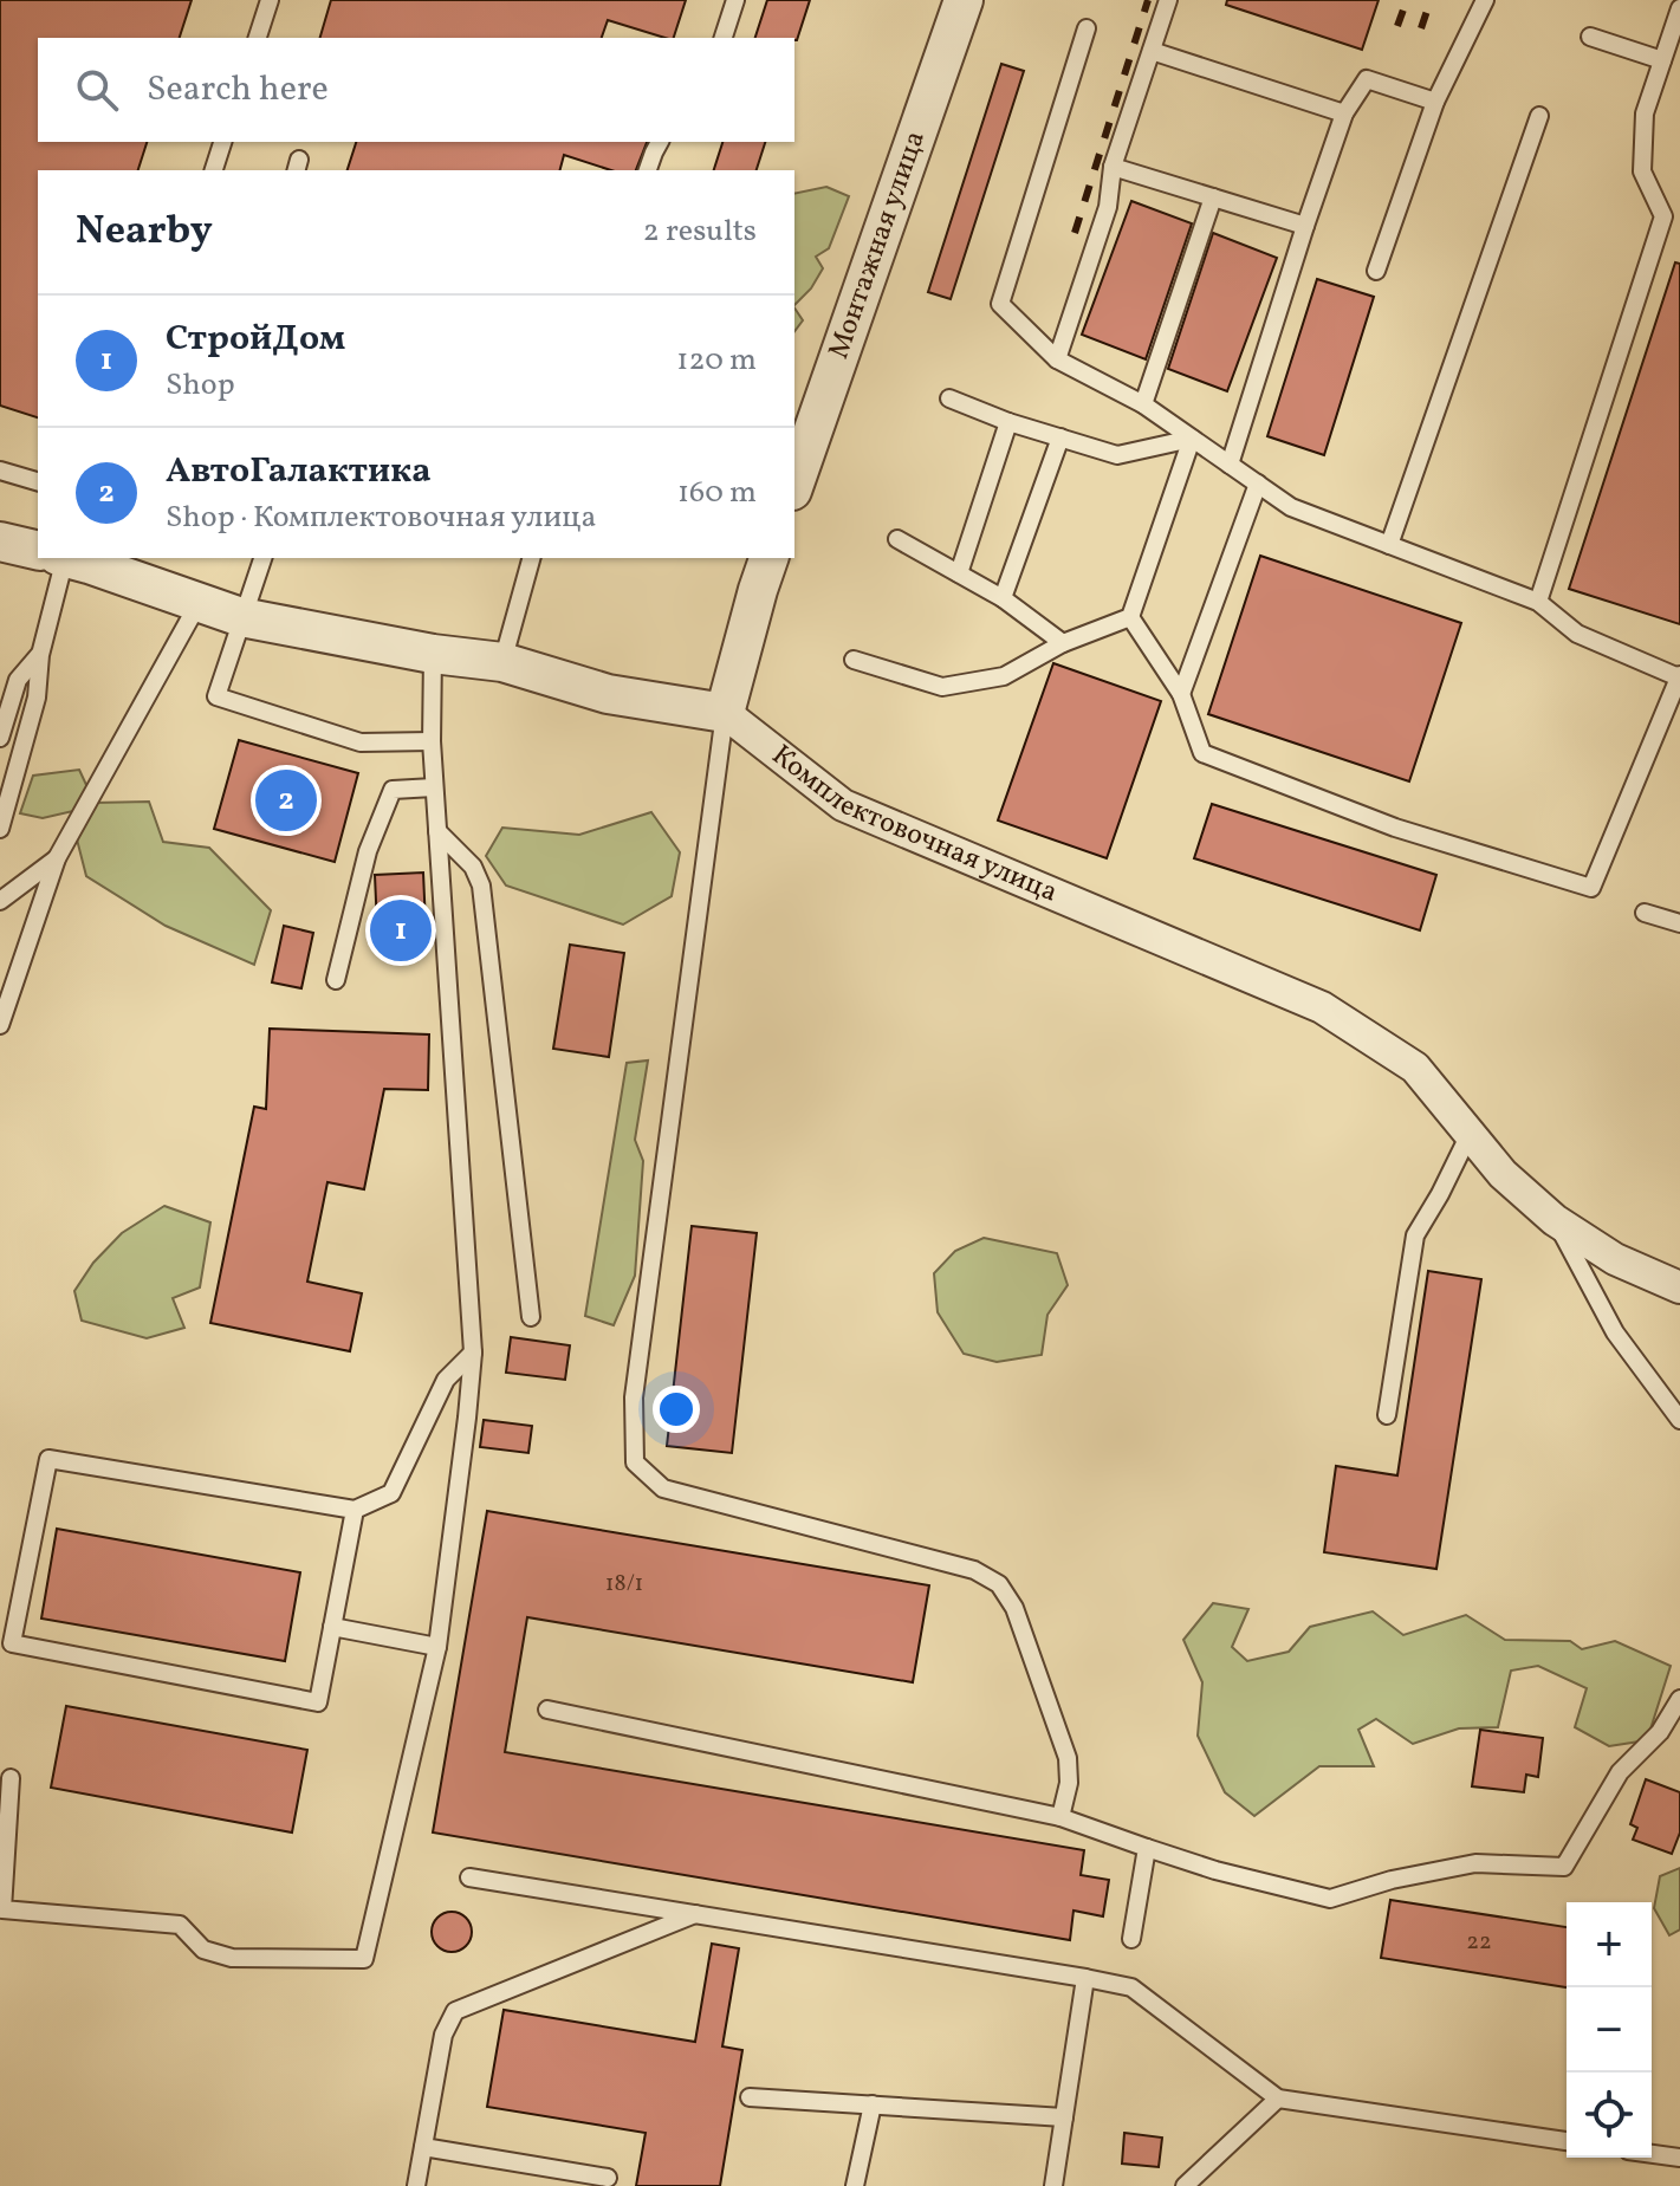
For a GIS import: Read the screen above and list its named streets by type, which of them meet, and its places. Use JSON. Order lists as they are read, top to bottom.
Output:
{
  "streets": {
    "street": ["Монтажная улица", "Комплектовочная улица"]
  },
  "house_numbers": ["18/1", "22"],
  "page": {
    "search": "Search here",
    "heading": ["Nearby", "2 results"],
    "list": [
      {
        "mark": "1",
        "name": "СтройДом",
        "note": "Shop",
        "value": "120 m"
      },
      {
        "mark": "2",
        "name": "АвтоГалактика",
        "note": "Shop · Комплектовочная улица",
        "value": "160 m"
      }
    ],
    "pins": ["2", "1"],
    "map_buttons": ["+", "−"]
  }
}
